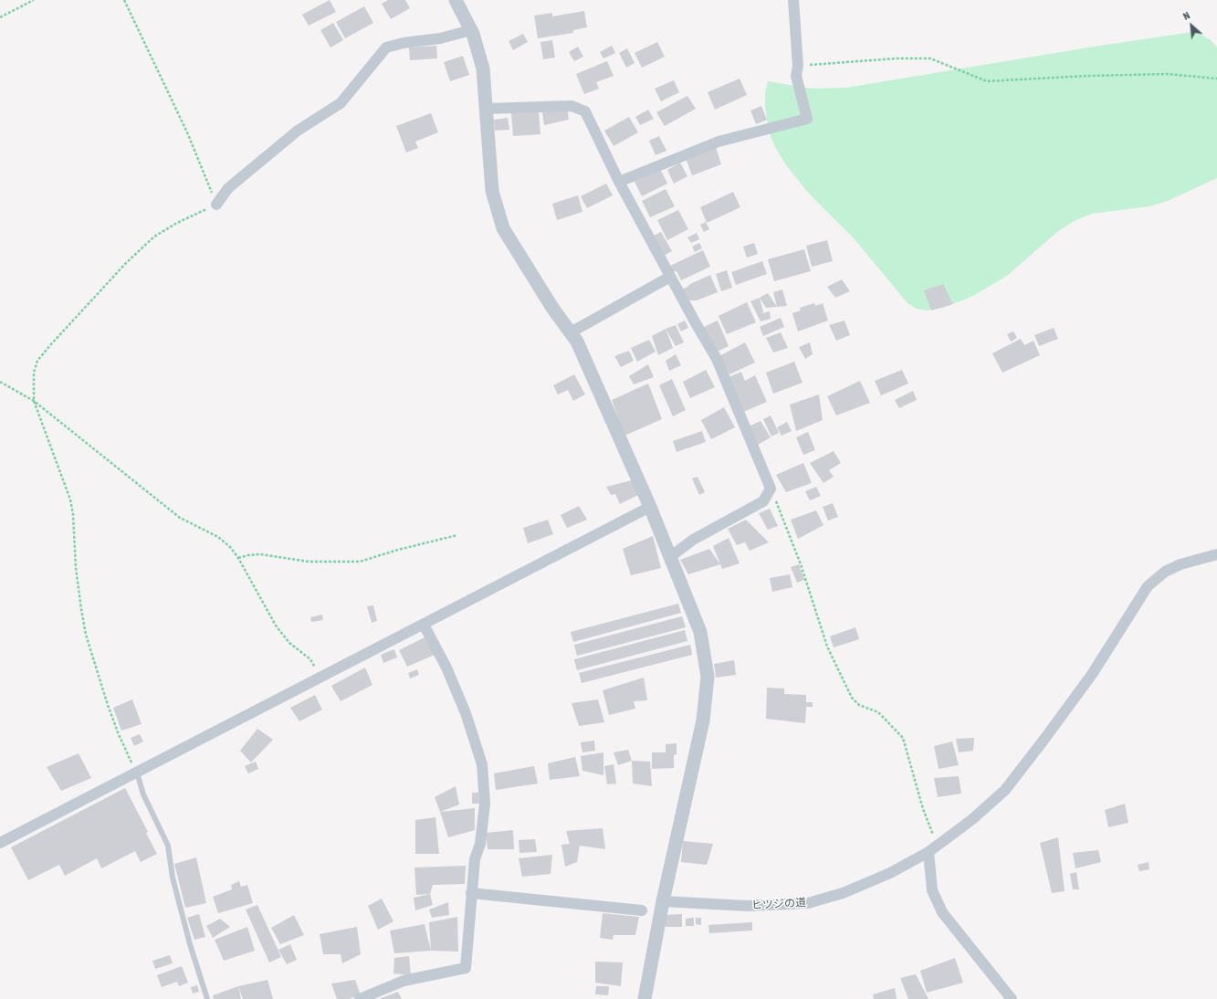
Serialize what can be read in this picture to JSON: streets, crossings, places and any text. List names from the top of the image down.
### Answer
{
  "streets": {
    "street": ["ヒツジの道"]
  },
  "north": "top left"
}
